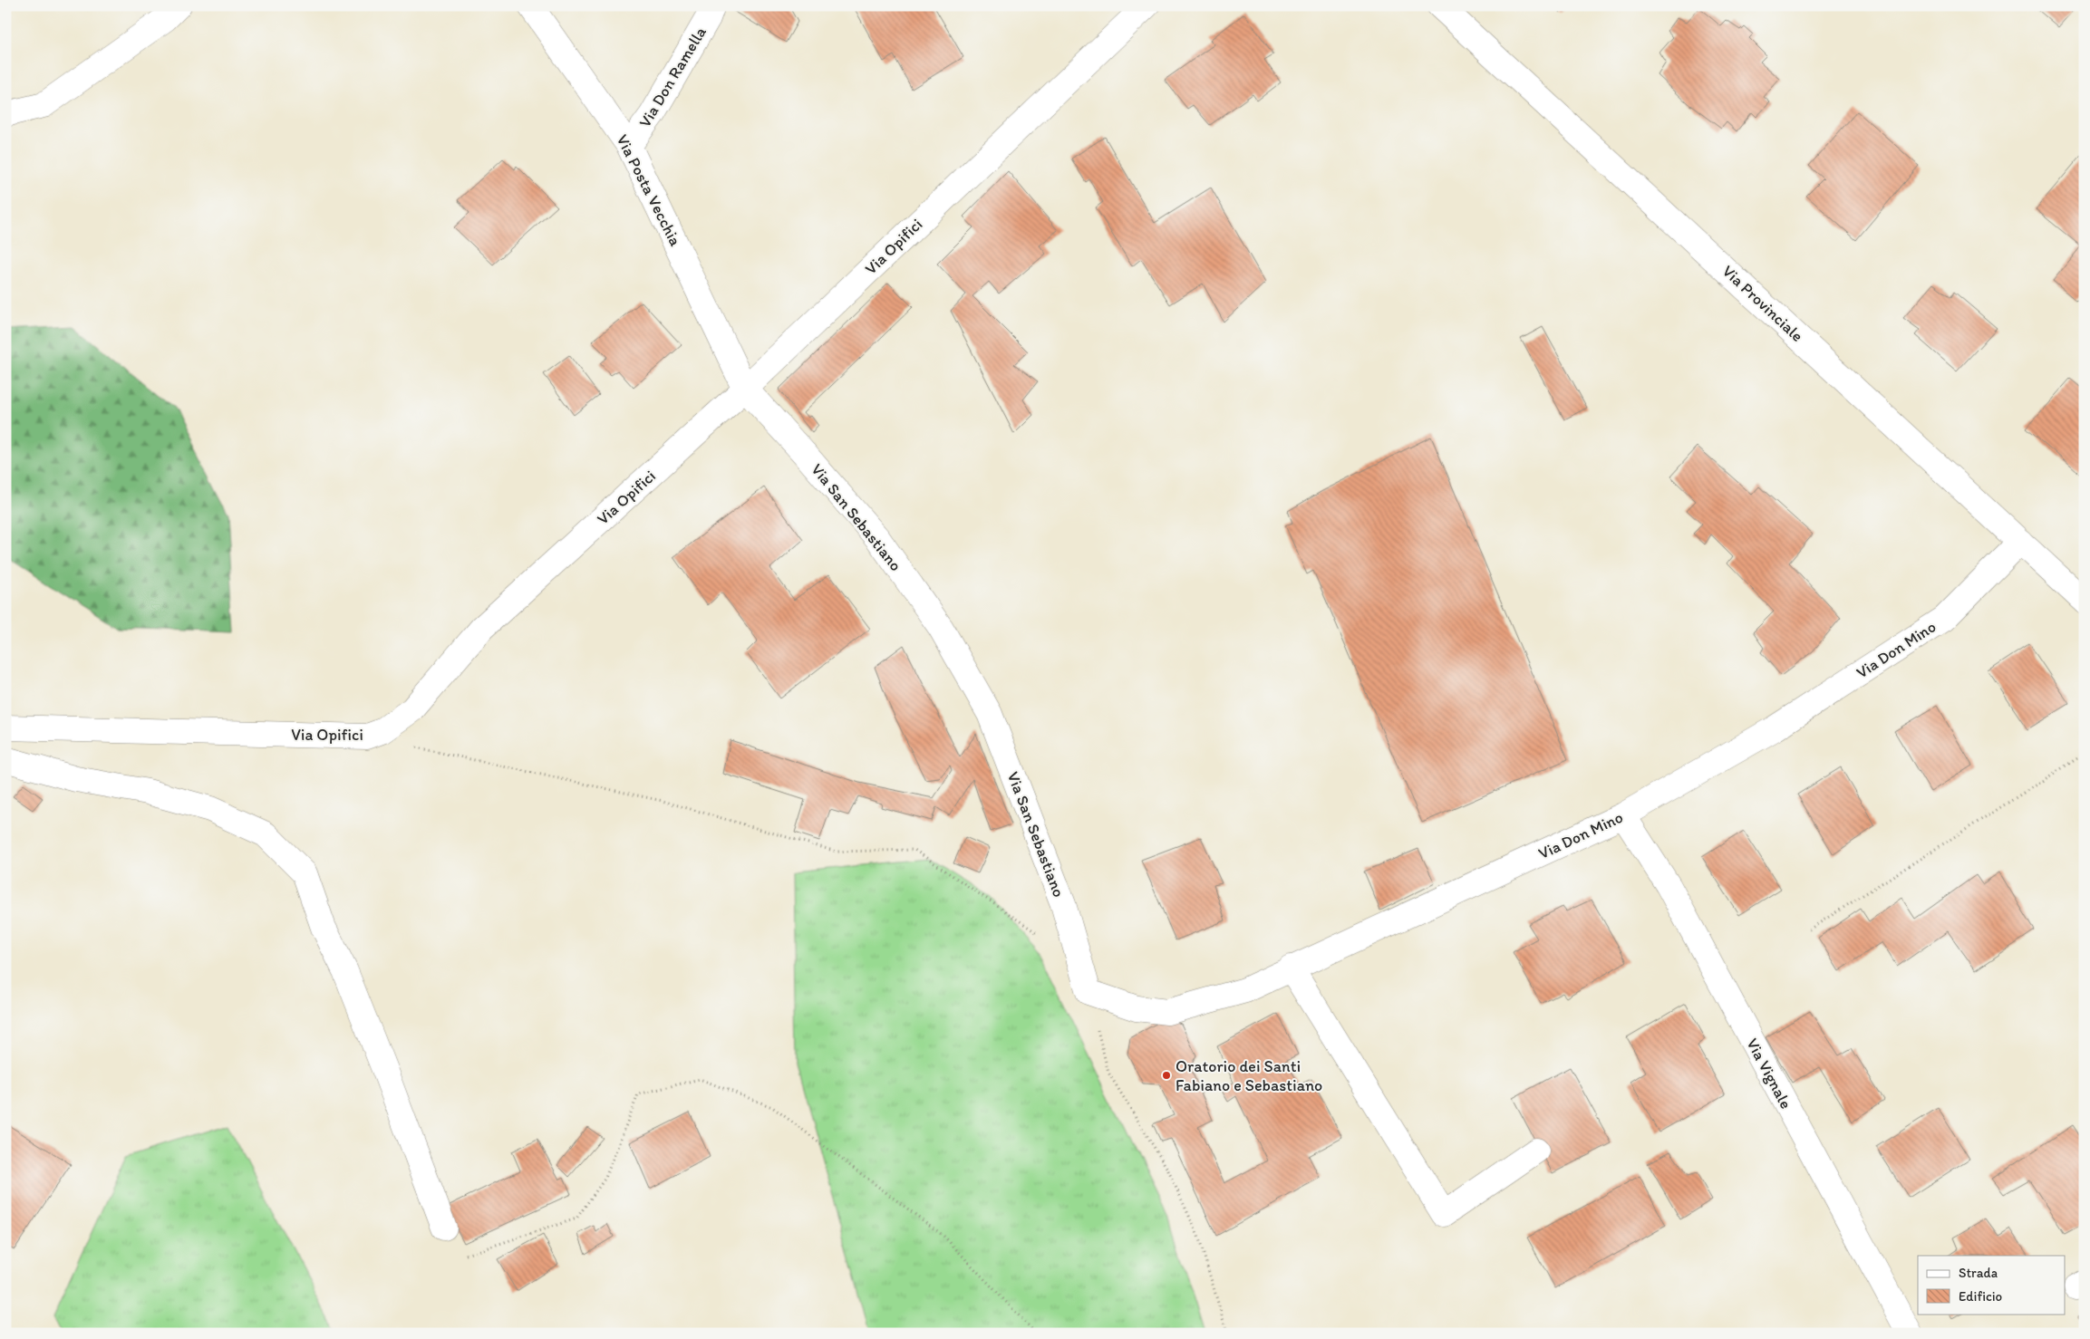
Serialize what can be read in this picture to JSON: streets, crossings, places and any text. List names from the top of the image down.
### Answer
{
  "streets": {
    "street": [
      "Via Don Ramella",
      "Via Posta Vecchia",
      "Via Opifici",
      "Via Provinciale",
      "Via San Sebastiano",
      "Via Don Mino",
      "Via Vignale"
    ]
  },
  "crossings": [
    ["Via Don Ramella", "Via Posta Vecchia"],
    ["Via Posta Vecchia", "Via Opifici"],
    ["Via Posta Vecchia", "Via San Sebastiano"],
    ["Via Opifici", "Via San Sebastiano"],
    ["Via Provinciale", "Via Don Mino"],
    ["Via San Sebastiano", "Via Don Mino"],
    ["Via Don Mino", "Via Vignale"]
  ],
  "places": ["Oratorio dei Santi Fabiano e Sebastiano"],
  "legend": ["Strada", "Edificio"]
}
